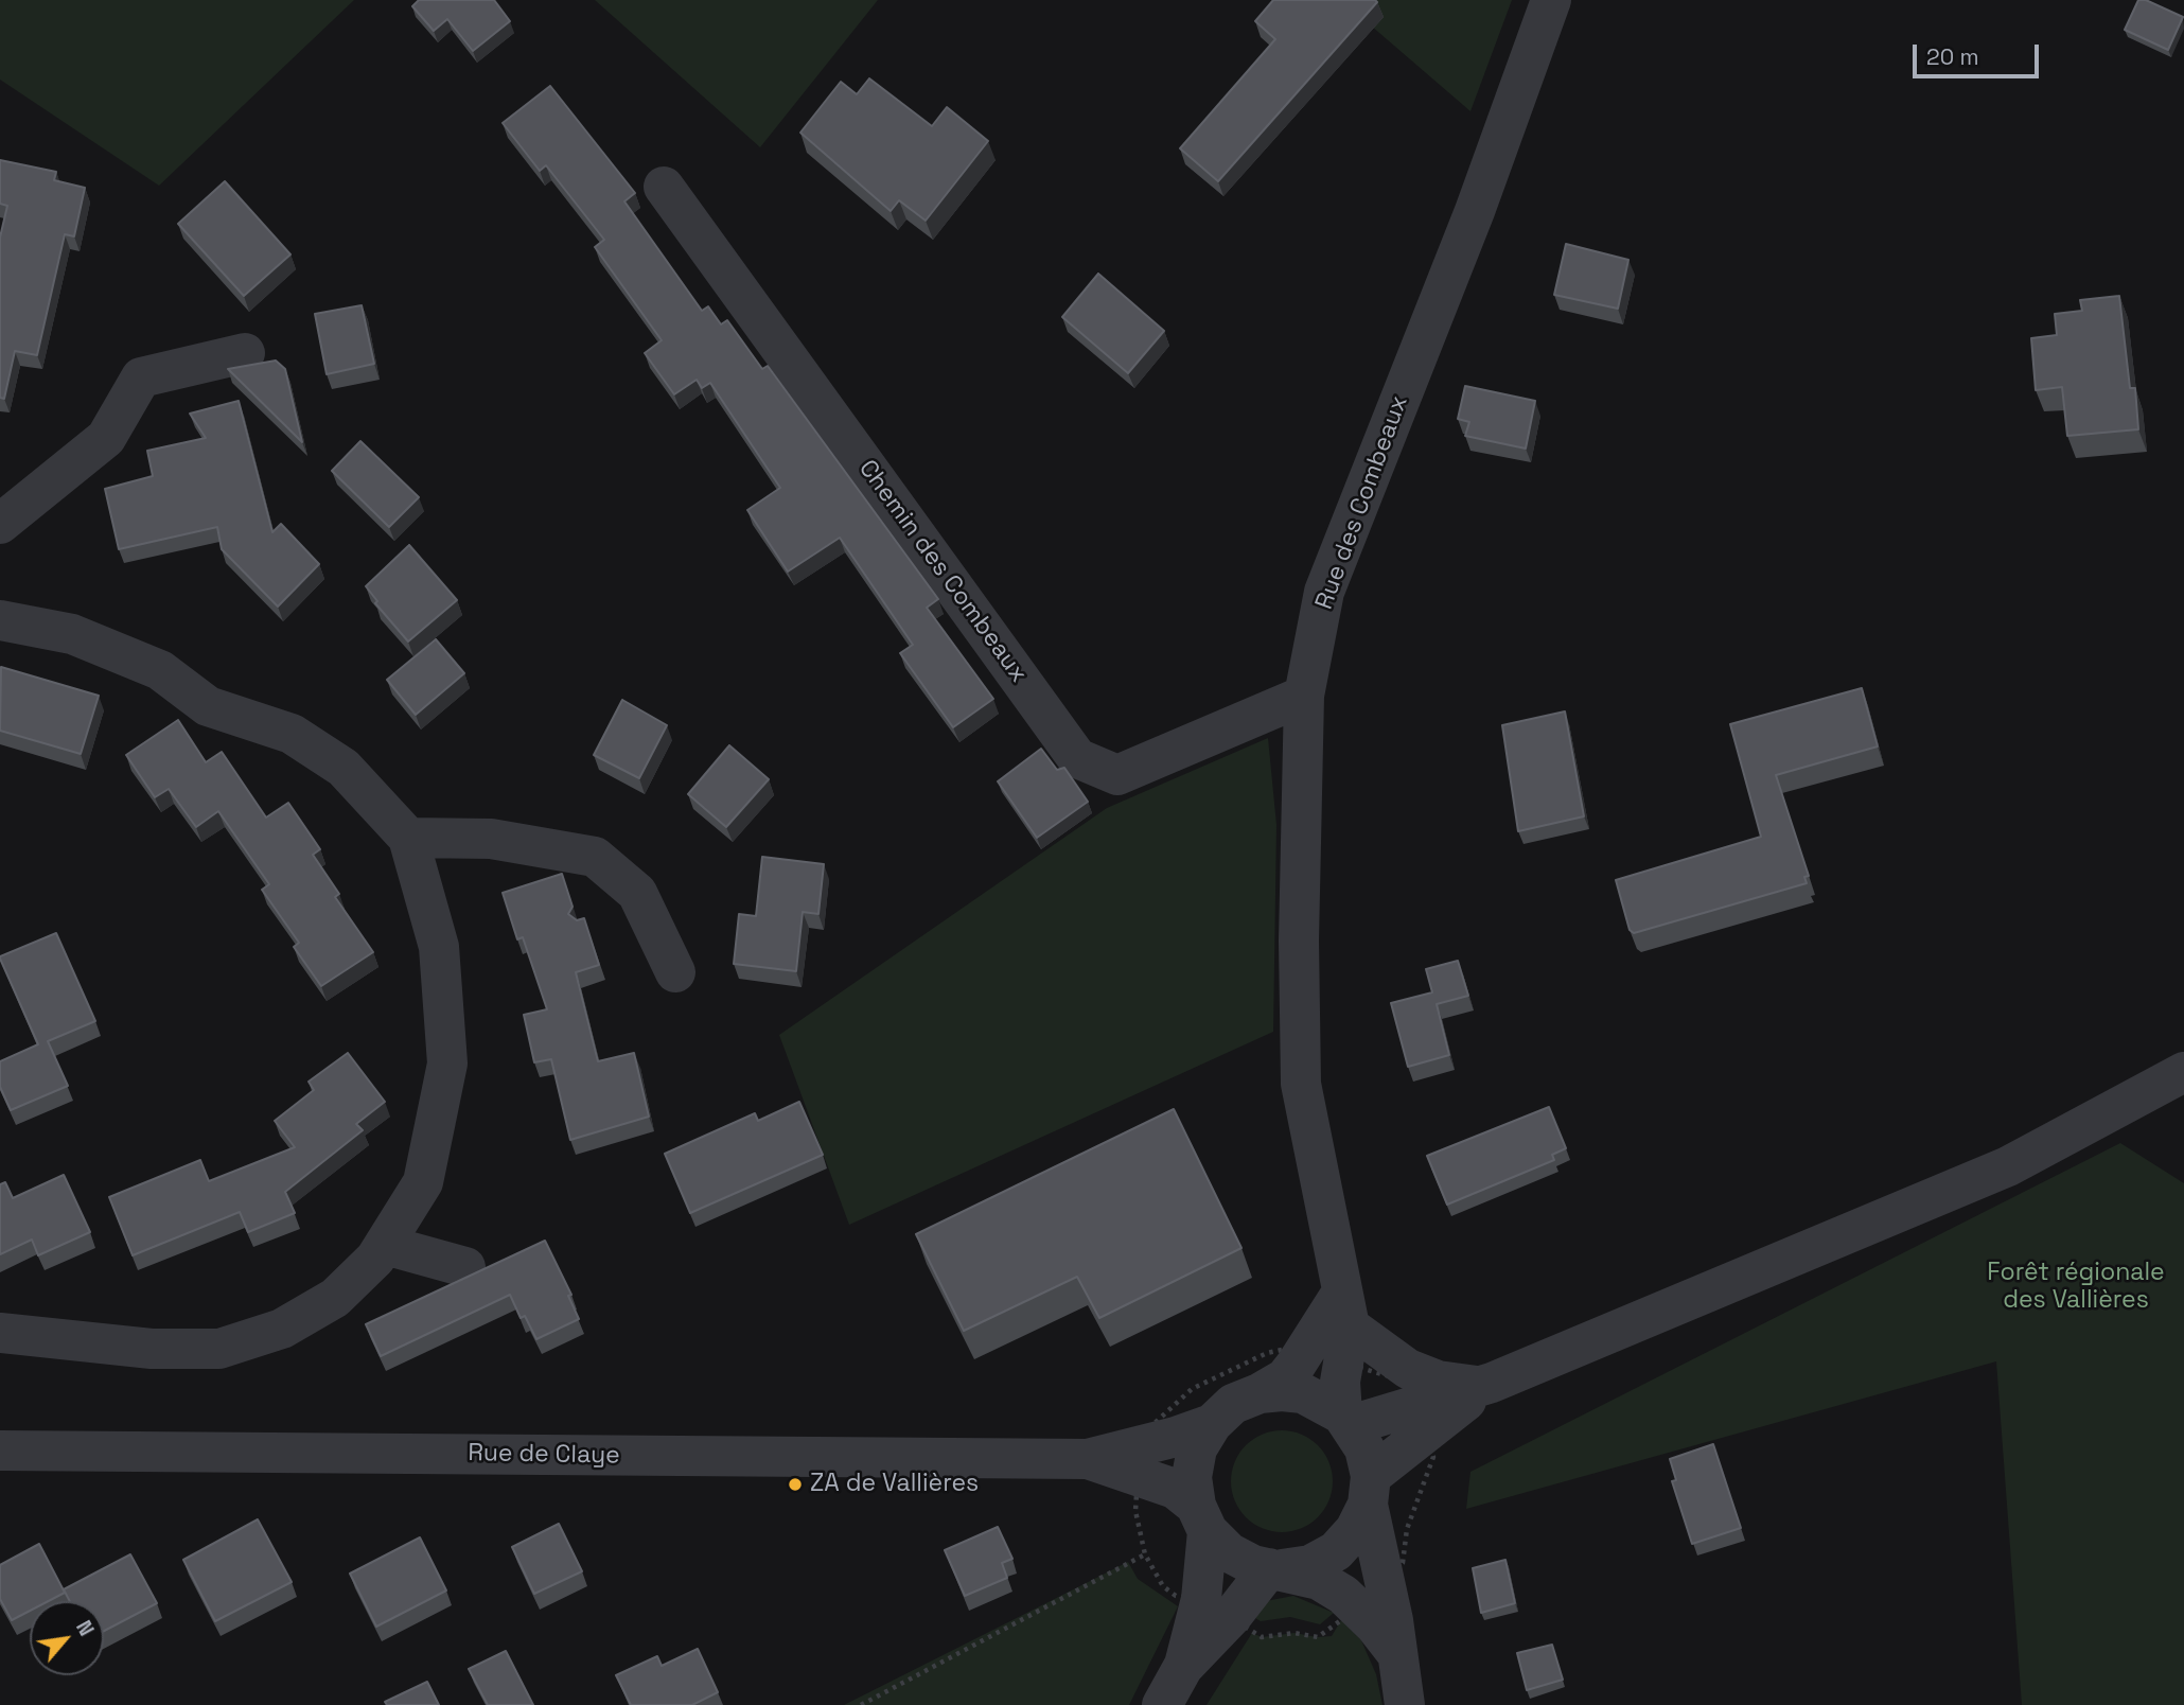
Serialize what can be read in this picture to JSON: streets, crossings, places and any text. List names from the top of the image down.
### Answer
{
  "streets": {
    "street": ["Rue des Combeaux", "Chemin des Combeaux", "Rue de Claye"]
  },
  "crossings": [
    ["Rue des Combeaux", "Chemin des Combeaux"],
    ["Rue des Combeaux", "Rue de Claye"]
  ],
  "parks": ["Forêt régionale des Vallières"],
  "places": ["ZA de Vallières"],
  "scale_bar": "20 m",
  "north": "top right"
}
